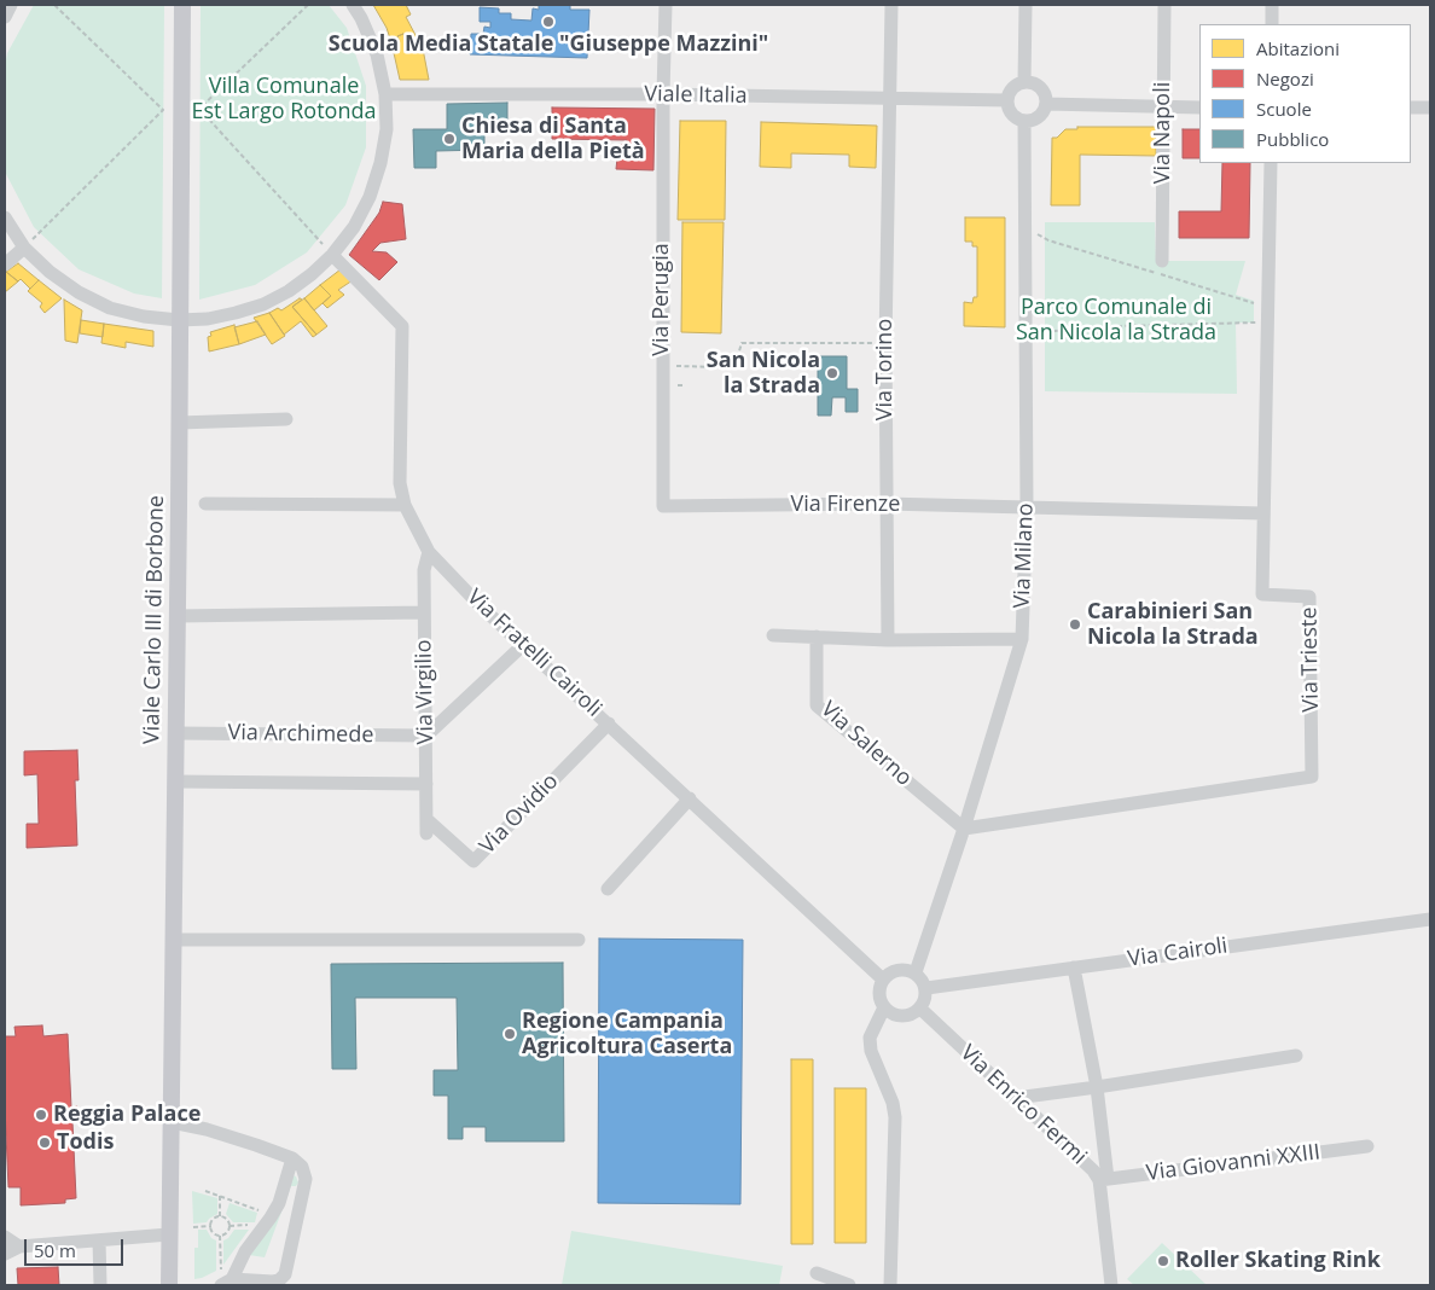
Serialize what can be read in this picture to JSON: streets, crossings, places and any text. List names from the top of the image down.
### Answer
{
  "streets": {
    "main road": ["Viale Carlo III di Borbone"],
    "street": [
      "Viale Italia",
      "Via Napoli",
      "Via Perugia",
      "Via Torino",
      "Via Firenze",
      "Via Milano",
      "Via Fratelli Cairoli",
      "Via Trieste",
      "Via Virgilio",
      "Via Archimede",
      "Via Salerno",
      "Via Ovidio",
      "Via Cairoli",
      "Via Enrico Fermi",
      "Via Giovanni XXIII"
    ]
  },
  "crossings": [
    ["Viale Italia", "Via Perugia"],
    ["Viale Italia", "Via Torino"],
    ["Viale Italia", "Via Milano"],
    ["Via Perugia", "Via Firenze"],
    ["Via Torino", "Via Firenze"],
    ["Via Firenze", "Via Milano"],
    ["Via Firenze", "Via Trieste"],
    ["Via Milano", "Via Fratelli Cairoli"],
    ["Via Milano", "Via Trieste"],
    ["Via Milano", "Via Salerno"],
    ["Via Milano", "Via Cairoli"],
    ["Via Milano", "Via Enrico Fermi"],
    ["Viale Carlo III di Borbone", "Via Archimede"],
    ["Via Fratelli Cairoli", "Via Virgilio"],
    ["Via Fratelli Cairoli", "Via Ovidio"],
    ["Via Fratelli Cairoli", "Via Cairoli"],
    ["Via Fratelli Cairoli", "Via Enrico Fermi"],
    ["Via Trieste", "Via Salerno"],
    ["Via Virgilio", "Via Archimede"],
    ["Via Virgilio", "Via Ovidio"],
    ["Via Cairoli", "Via Enrico Fermi"],
    ["Via Enrico Fermi", "Via Giovanni XXIII"]
  ],
  "parks": ["Villa Comunale Est Largo Rotonda", "Parco Comunale di San Nicola la Strada"],
  "places": [
    "Scuola Media Statale \"Giuseppe Mazzini\"",
    "Chiesa di Santa Maria della Pietà",
    "San Nicola la Strada",
    "Carabinieri San Nicola la Strada",
    "Regione Campania Agricoltura Caserta",
    "Reggia Palace",
    "Todis",
    "Roller Skating Rink"
  ],
  "legend": [
    "Abitazioni",
    "Negozi",
    "Scuole",
    "Pubblico"
  ],
  "scale_bar": "50 m"
}
